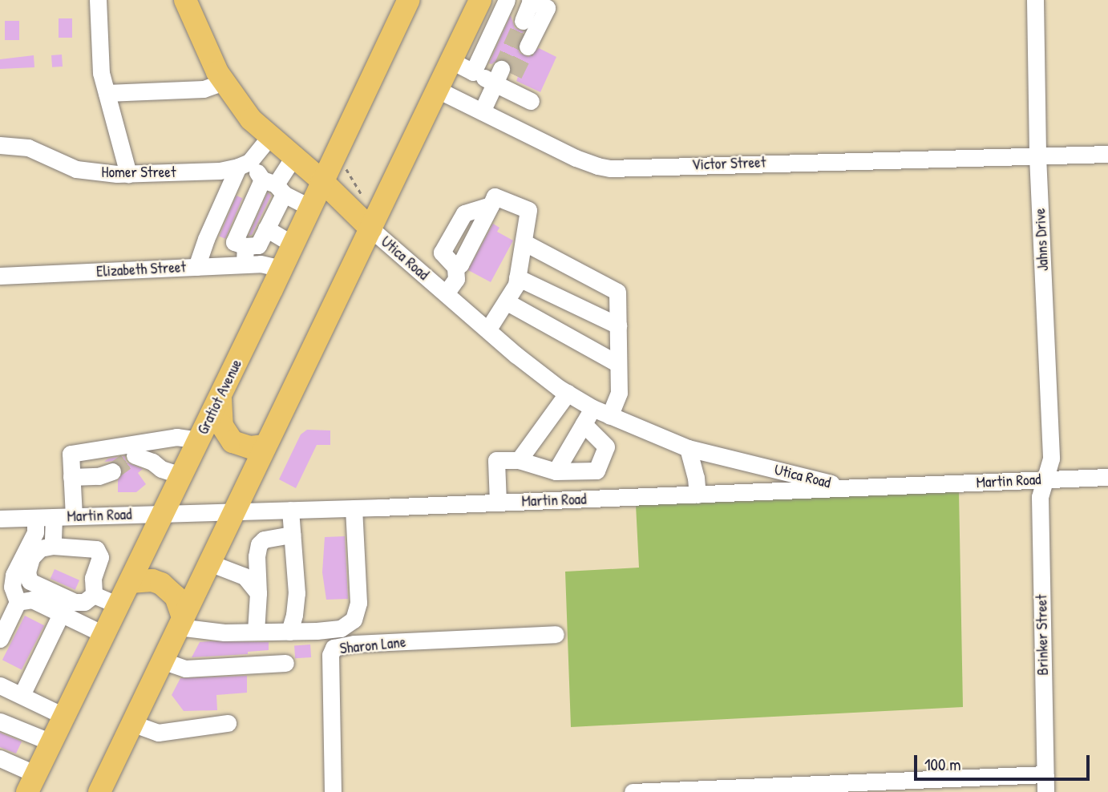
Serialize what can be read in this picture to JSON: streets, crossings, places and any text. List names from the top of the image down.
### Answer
{
  "streets": {
    "main road": ["Utica Road", "Gratiot Avenue"],
    "street": [
      "Victor Street",
      "Homer Street",
      "Jahns Drive",
      "Elizabeth Street",
      "Martin Road",
      "Brinker Street",
      "Sharon Lane"
    ]
  },
  "crossings": [
    ["Victor Street", "Jahns Drive"],
    ["Jahns Drive", "Martin Road"],
    ["Jahns Drive", "Brinker Street"],
    ["Utica Road", "Gratiot Avenue"],
    ["Utica Road", "Martin Road"],
    ["Elizabeth Street", "Gratiot Avenue"],
    ["Gratiot Avenue", "Martin Road"],
    ["Martin Road", "Brinker Street"]
  ],
  "scale_bar": "100 m"
}
